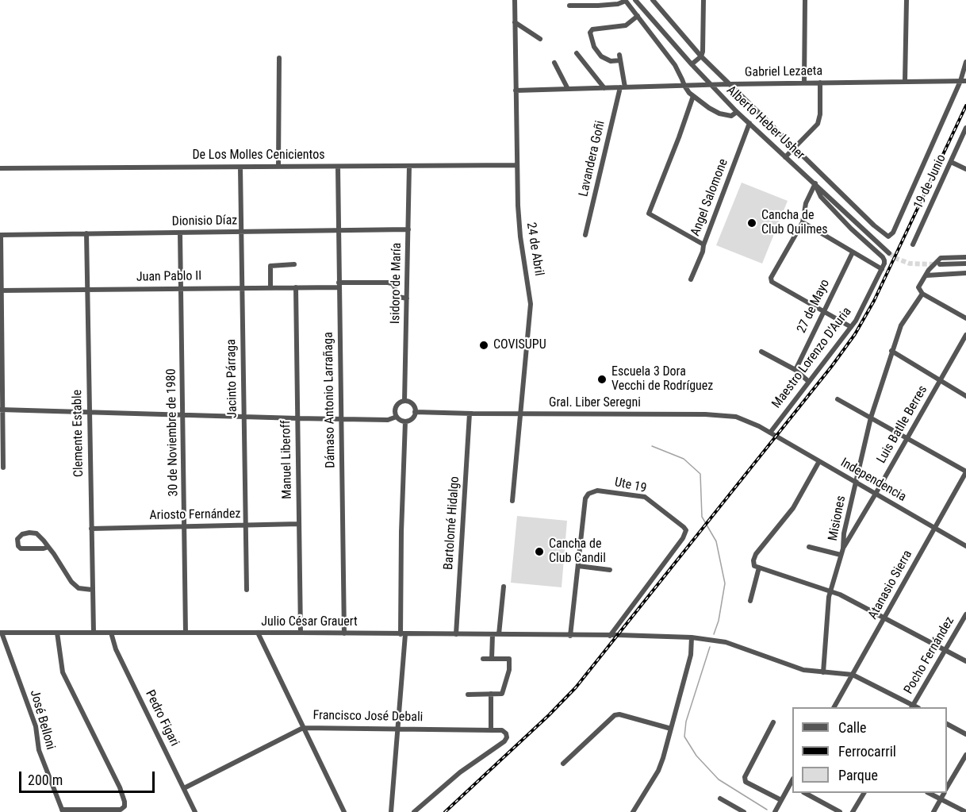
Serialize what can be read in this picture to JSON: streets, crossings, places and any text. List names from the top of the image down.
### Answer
{
  "streets": {
    "street": [
      "Gabriel Lezaeta",
      "Alberto Heber Usher",
      "De Los Molles Cenicientos",
      "Lavandera Goñi",
      "19 de Junio",
      "Angel Salomone",
      "Dionisio Díaz",
      "24 de Abril",
      "Juan Pablo II",
      "Isidoro de María",
      "27 de Mayo",
      "Maestro Lorenzo D'Auria",
      "Jacinto Párraga",
      "Dámaso Antonio Larrañaga",
      "Gral. Liber Seregni",
      "Luis Batlle Berres",
      "30 de Noviembre de 1980",
      "Clemente Estable",
      "Manuel Liberoff",
      "Independencia",
      "Ute 19",
      "Ariosto Fernández",
      "Misiones",
      "Bartolomé Hidalgo",
      "Atanasio Sierra",
      "Julio César Grauert",
      "Pocho Fernández",
      "Francisco José Debali",
      "Pedro Figari",
      "José Belloni"
    ]
  },
  "crossings": [
    ["Gabriel Lezaeta", "Alberto Heber Usher"],
    ["Gabriel Lezaeta", "Lavandera Goñi"],
    ["Gabriel Lezaeta", "24 de Abril"],
    ["Alberto Heber Usher", "Angel Salomone"],
    ["De Los Molles Cenicientos", "24 de Abril"],
    ["De Los Molles Cenicientos", "Isidoro de María"],
    ["De Los Molles Cenicientos", "Jacinto Párraga"],
    ["De Los Molles Cenicientos", "Dámaso Antonio Larrañaga"],
    ["Dionisio Díaz", "Isidoro de María"],
    ["Dionisio Díaz", "Jacinto Párraga"],
    ["Dionisio Díaz", "Dámaso Antonio Larrañaga"],
    ["Dionisio Díaz", "30 de Noviembre de 1980"],
    ["Dionisio Díaz", "Clemente Estable"],
    ["24 de Abril", "Gral. Liber Seregni"],
    ["Juan Pablo II", "Isidoro de María"],
    ["Juan Pablo II", "Jacinto Párraga"],
    ["Juan Pablo II", "Dámaso Antonio Larrañaga"],
    ["Juan Pablo II", "30 de Noviembre de 1980"],
    ["Juan Pablo II", "Clemente Estable"],
    ["Juan Pablo II", "Manuel Liberoff"],
    ["Isidoro de María", "Gral. Liber Seregni"],
    ["Maestro Lorenzo D'Auria", "Gral. Liber Seregni"],
    ["Maestro Lorenzo D'Auria", "Independencia"],
    ["Jacinto Párraga", "Ariosto Fernández"],
    ["Dámaso Antonio Larrañaga", "Julio César Grauert"],
    ["Gral. Liber Seregni", "Independencia"],
    ["Gral. Liber Seregni", "Bartolomé Hidalgo"],
    ["Luis Batlle Berres", "Independencia"],
    ["Luis Batlle Berres", "Misiones"],
    ["30 de Noviembre de 1980", "Ariosto Fernández"],
    ["30 de Noviembre de 1980", "Julio César Grauert"],
    ["Clemente Estable", "Ariosto Fernández"],
    ["Clemente Estable", "Julio César Grauert"],
    ["Manuel Liberoff", "Ariosto Fernández"],
    ["Manuel Liberoff", "Julio César Grauert"],
    ["Independencia", "Misiones"],
    ["Independencia", "Atanasio Sierra"],
    ["Ute 19", "Julio César Grauert"],
    ["Misiones", "Julio César Grauert"],
    ["Bartolomé Hidalgo", "Julio César Grauert"],
    ["Atanasio Sierra", "Julio César Grauert"],
    ["Julio César Grauert", "Pedro Figari"],
    ["Julio César Grauert", "José Belloni"],
    ["Francisco José Debali", "Pedro Figari"]
  ],
  "places": [
    "Cancha de Club Quilmes",
    "COVISUPU",
    "Escuela 3 Dora Vecchi de Rodríguez",
    "Cancha de Club Candil"
  ],
  "legend": ["Calle", "Ferrocarril", "Parque"],
  "scale_bar": "200 m"
}
